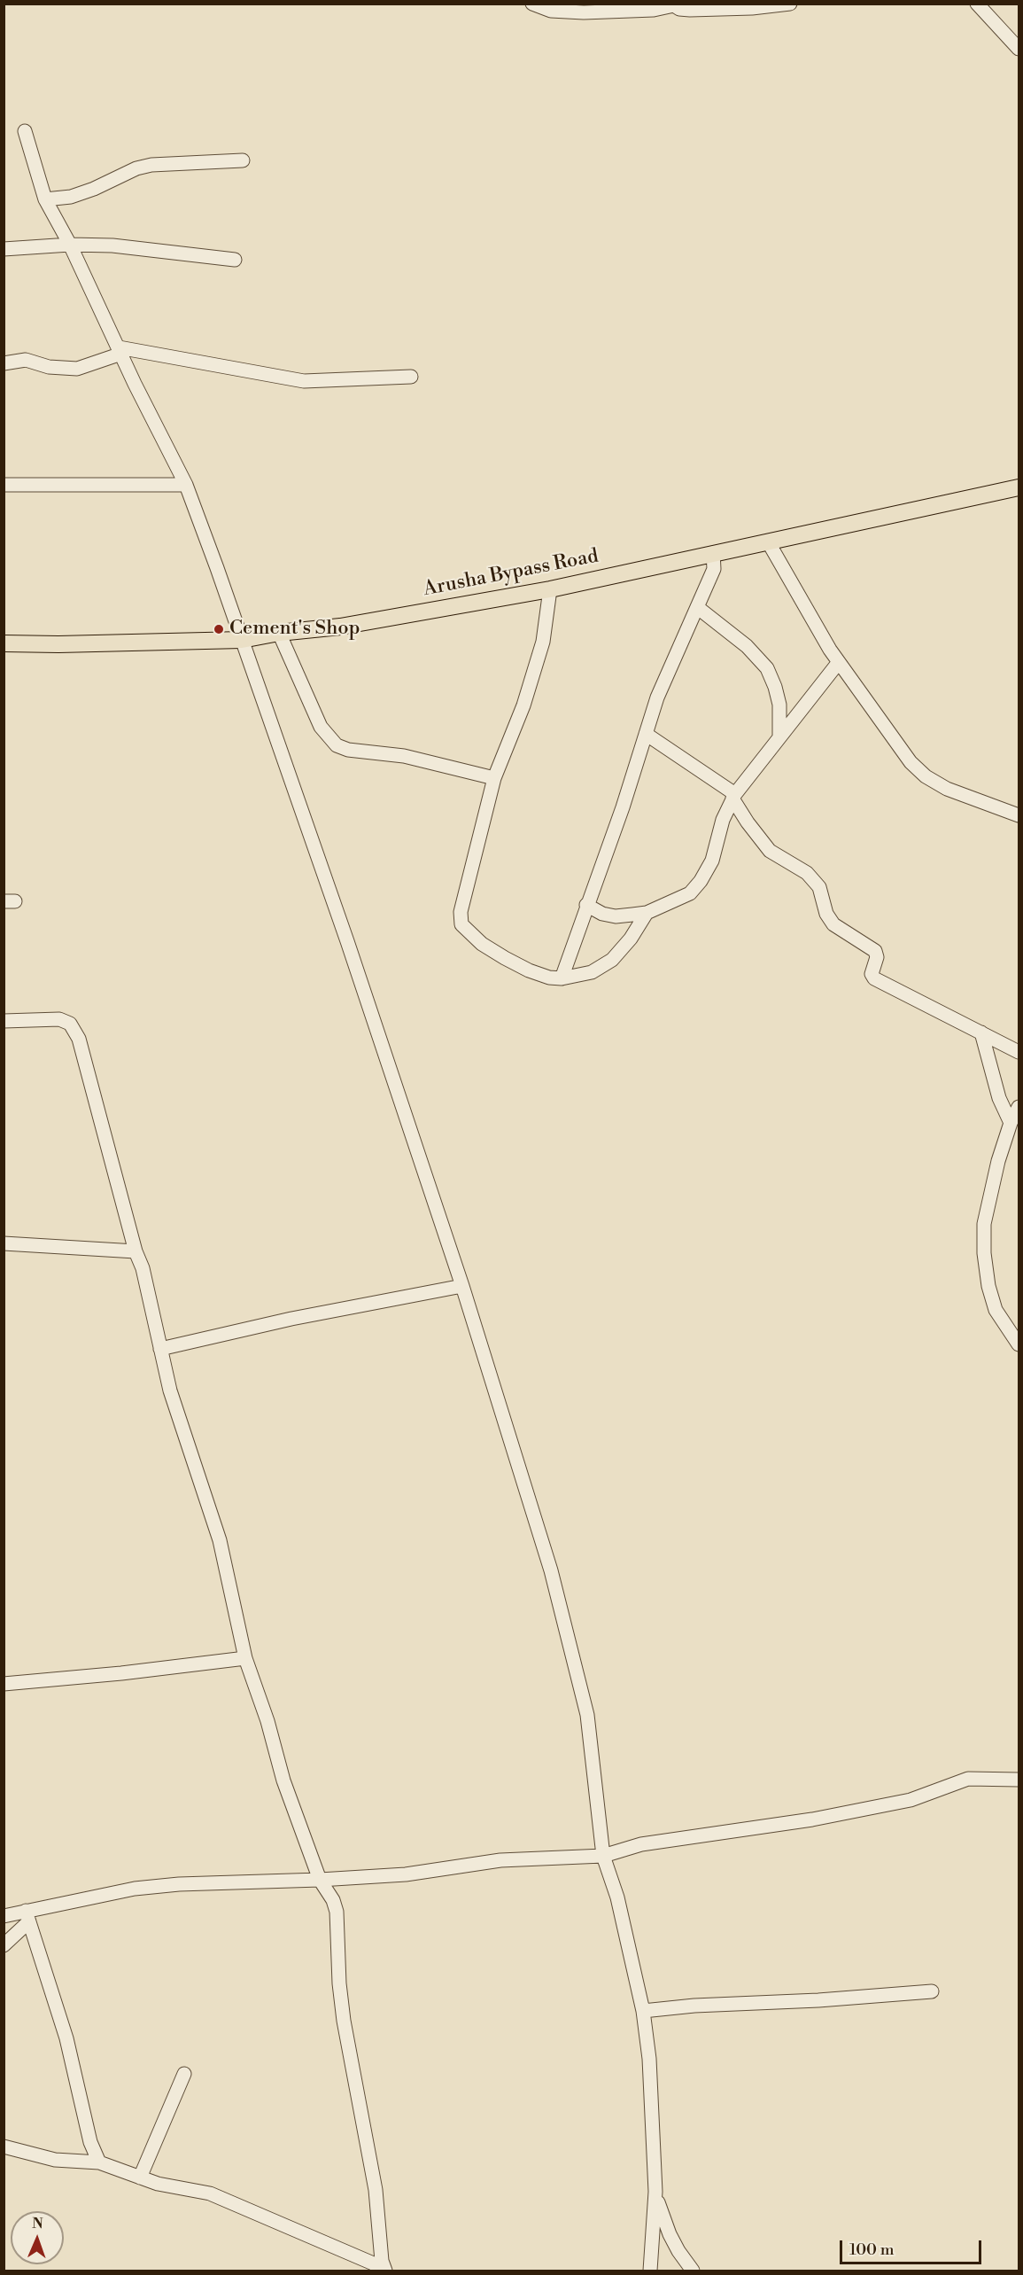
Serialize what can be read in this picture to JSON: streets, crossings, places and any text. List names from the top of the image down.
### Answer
{
  "streets": {
    "main road": ["Arusha Bypass Road"]
  },
  "places": ["Cement's Shop"],
  "scale_bar": "100 m",
  "north": "top"
}
